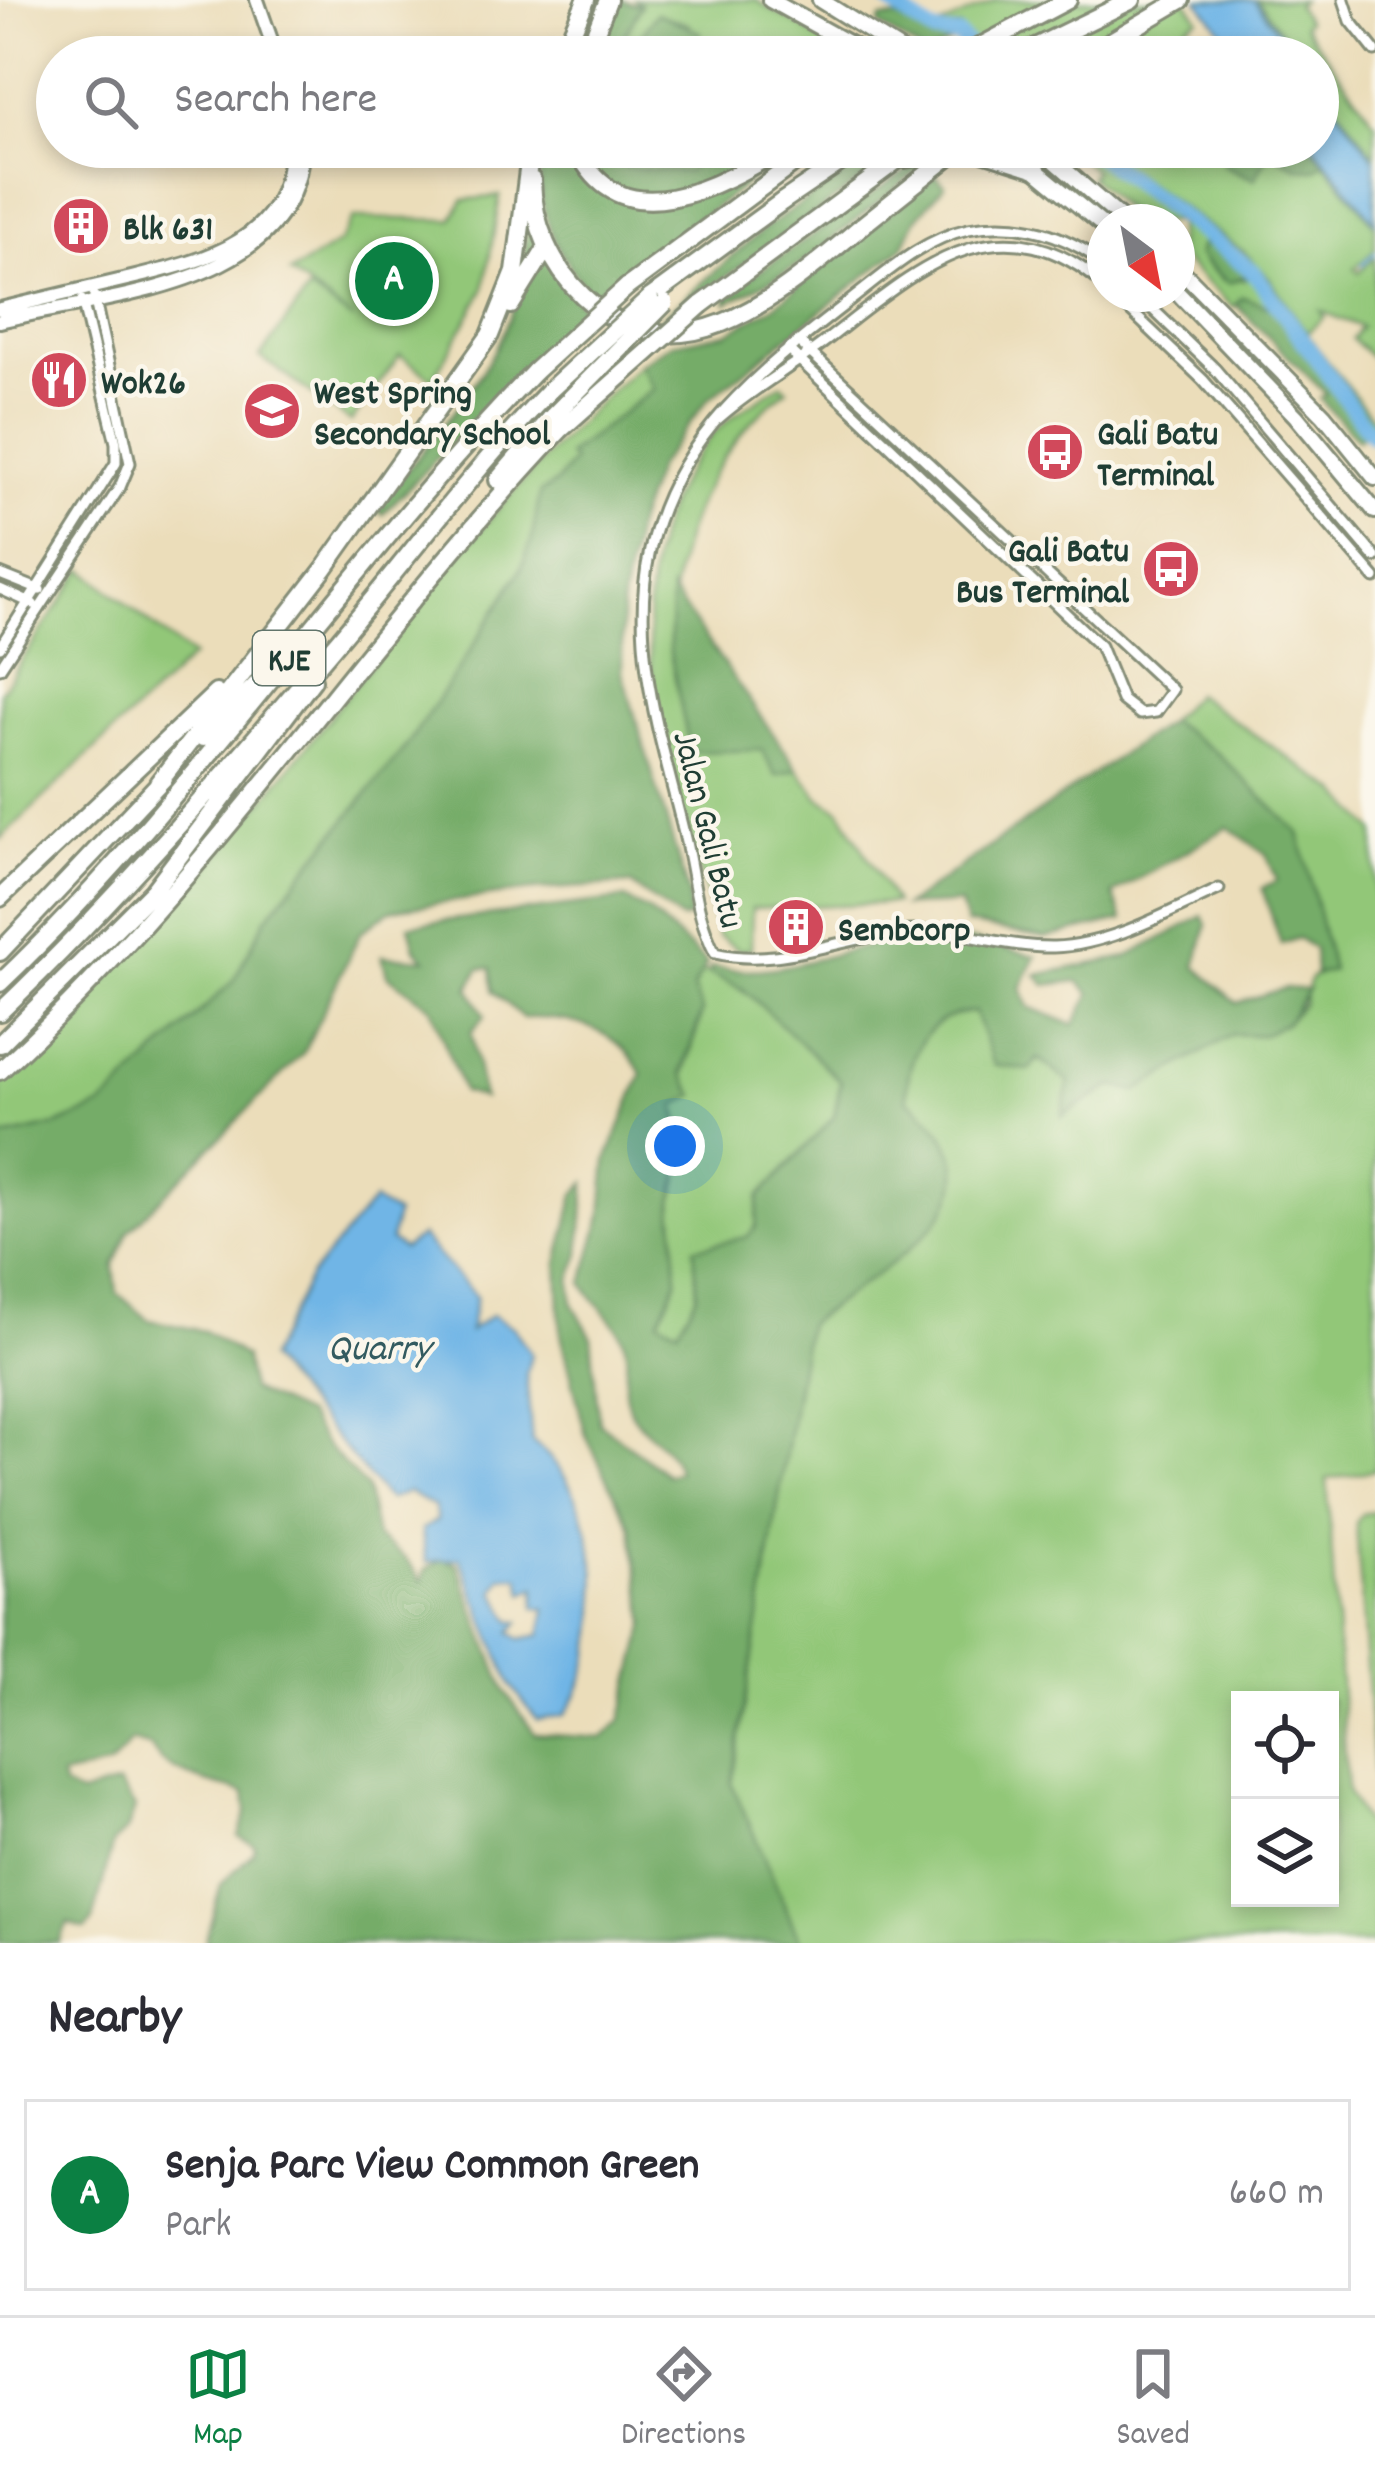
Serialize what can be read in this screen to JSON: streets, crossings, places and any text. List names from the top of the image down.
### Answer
{
  "streets": {
    "highway": ["KJE"],
    "street": ["Jalan Gali Batu"]
  },
  "water": ["Quarry"],
  "places": {
    "building": ["Blk 631", "Sembcorp"],
    "restaurant": ["Wok26"],
    "school or university": ["West Spring Secondary School"],
    "bus stop": ["Gali Batu Terminal", "Gali Batu Bus Terminal"]
  },
  "north": "bottom right",
  "page": {
    "search": "Search here",
    "pins": "A",
    "heading": "Nearby",
    "list": [
      {
        "mark": "A",
        "name": "Senja Parc View Common Green",
        "note": "Park",
        "value": "660 m"
      }
    ],
    "nav": ["Map", "Directions", "Saved"]
  }
}
